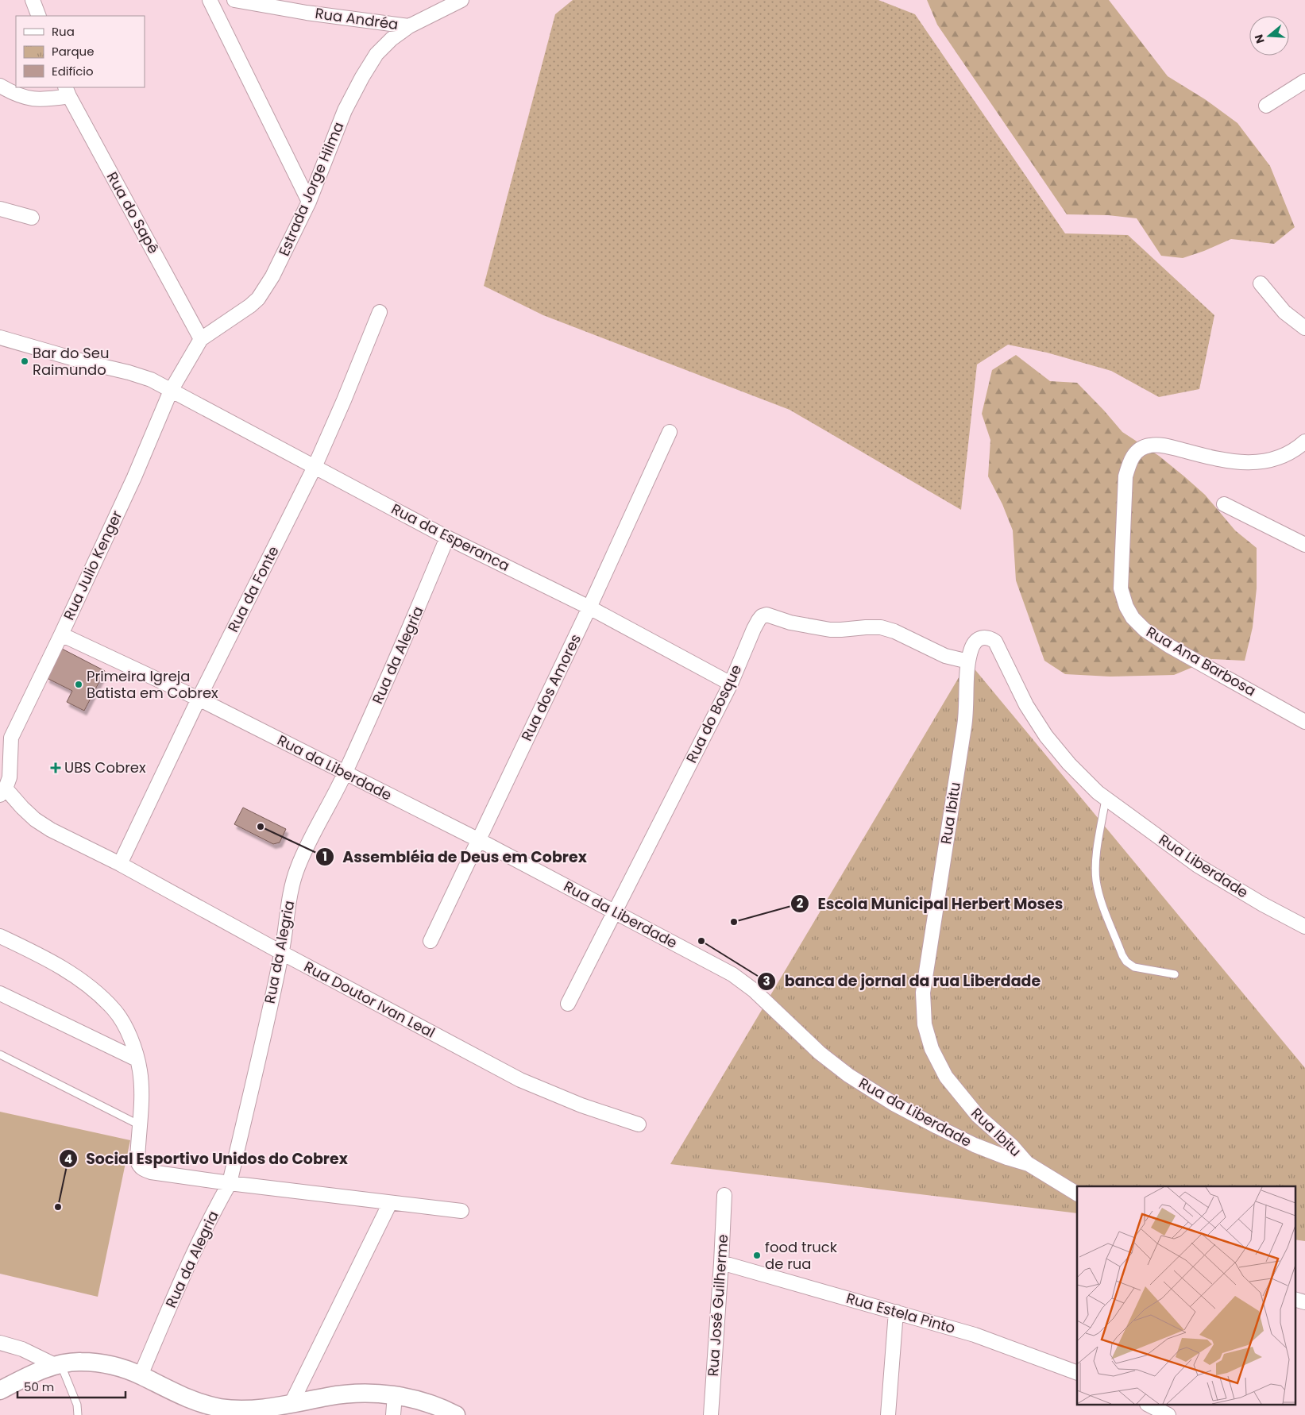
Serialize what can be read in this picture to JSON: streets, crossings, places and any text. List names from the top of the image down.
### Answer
{
  "streets": {
    "street": [
      "Rua Andréa",
      "Estrada Jorge Hilma",
      "Rua do Sapê",
      "Rua da Esperanca",
      "Rua Julio Kenger",
      "Rua da Fonte",
      "Rua da Alegria",
      "Rua Ana Barbosa",
      "Rua dos Amores",
      "Rua do Bosque",
      "Rua da Liberdade",
      "Rua Ibitu",
      "Rua Liberdade",
      "Rua Doutor Ivan Leal",
      "Rua José Guilherme",
      "Rua Estela Pinto"
    ]
  },
  "crossings": [
    ["Rua Andréa", "Estrada Jorge Hilma"],
    ["Estrada Jorge Hilma", "Rua do Sapê"],
    ["Estrada Jorge Hilma", "Rua da Esperanca"],
    ["Estrada Jorge Hilma", "Rua Julio Kenger"],
    ["Rua da Esperanca", "Rua Julio Kenger"],
    ["Rua da Esperanca", "Rua da Fonte"],
    ["Rua da Esperanca", "Rua da Alegria"],
    ["Rua da Esperanca", "Rua dos Amores"],
    ["Rua da Esperanca", "Rua do Bosque"],
    ["Rua Julio Kenger", "Rua da Liberdade"],
    ["Rua Julio Kenger", "Rua Doutor Ivan Leal"],
    ["Rua da Fonte", "Rua da Liberdade"],
    ["Rua da Fonte", "Rua Doutor Ivan Leal"],
    ["Rua da Alegria", "Rua da Liberdade"],
    ["Rua da Alegria", "Rua Doutor Ivan Leal"],
    ["Rua dos Amores", "Rua da Liberdade"],
    ["Rua do Bosque", "Rua da Liberdade"],
    ["Rua do Bosque", "Rua Ibitu"],
    ["Rua da Liberdade", "Rua Ibitu"],
    ["Rua Ibitu", "Rua Liberdade"],
    ["Rua José Guilherme", "Rua Estela Pinto"]
  ],
  "places": {
    "other": [
      "Bar do Seu Raimundo",
      "Primeira Igreja Batista em Cobrex",
      "Assembléia de Deus em Cobrex",
      "Escola Municipal Herbert Moses",
      "banca de jornal da rua Liberdade",
      "Social Esportivo Unidos do Cobrex",
      "food truck de rua"
    ],
    "health": ["UBS Cobrex"]
  },
  "legend": ["Rua", "Parque", "Edifício"],
  "scale_bar": "50 m",
  "north": "left"
}
